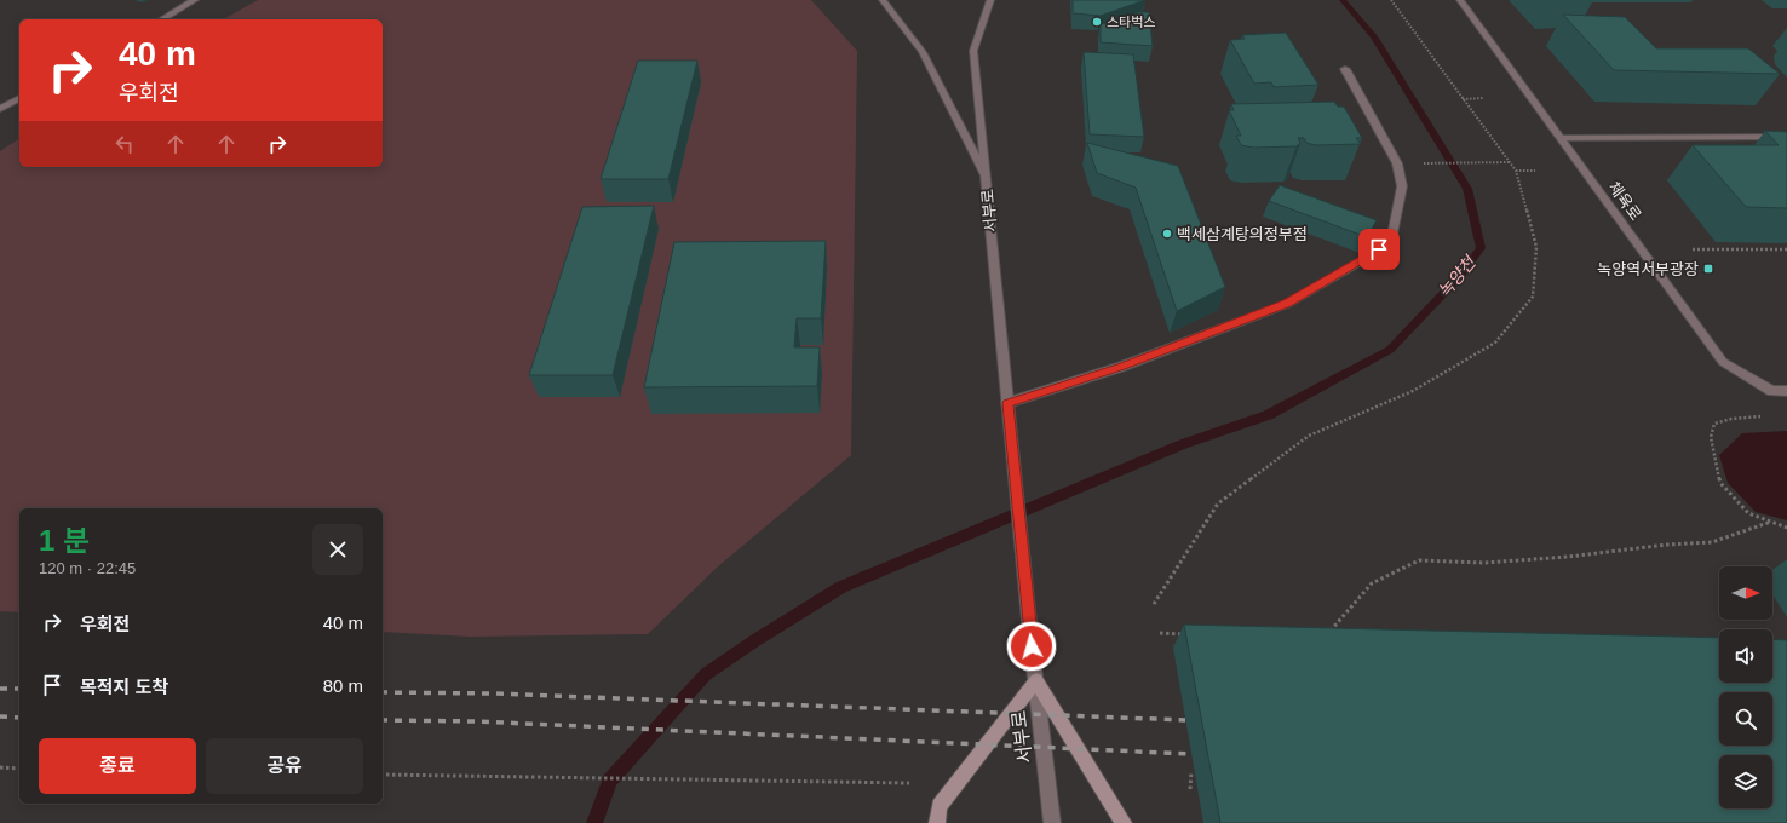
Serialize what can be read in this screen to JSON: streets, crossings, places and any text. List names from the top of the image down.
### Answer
{
  "streets": {
    "street": ["체육로", "서부로"]
  },
  "water": ["녹양천"],
  "places": {
    "other": ["스타벅스", "백세삼계탕의정부점"],
    "transit": ["녹양역서부광장"]
  },
  "north": "right",
  "page": {
    "turn": ["40 m", "우회전"],
    "heading": ["1 분", "120 m · 22:45"],
    "list": [
      {
        "name": "우회전",
        "value": "40 m"
      },
      {
        "name": "목적지 도착",
        "value": "80 m"
      }
    ],
    "buttons": ["종료", "공유"]
  }
}
